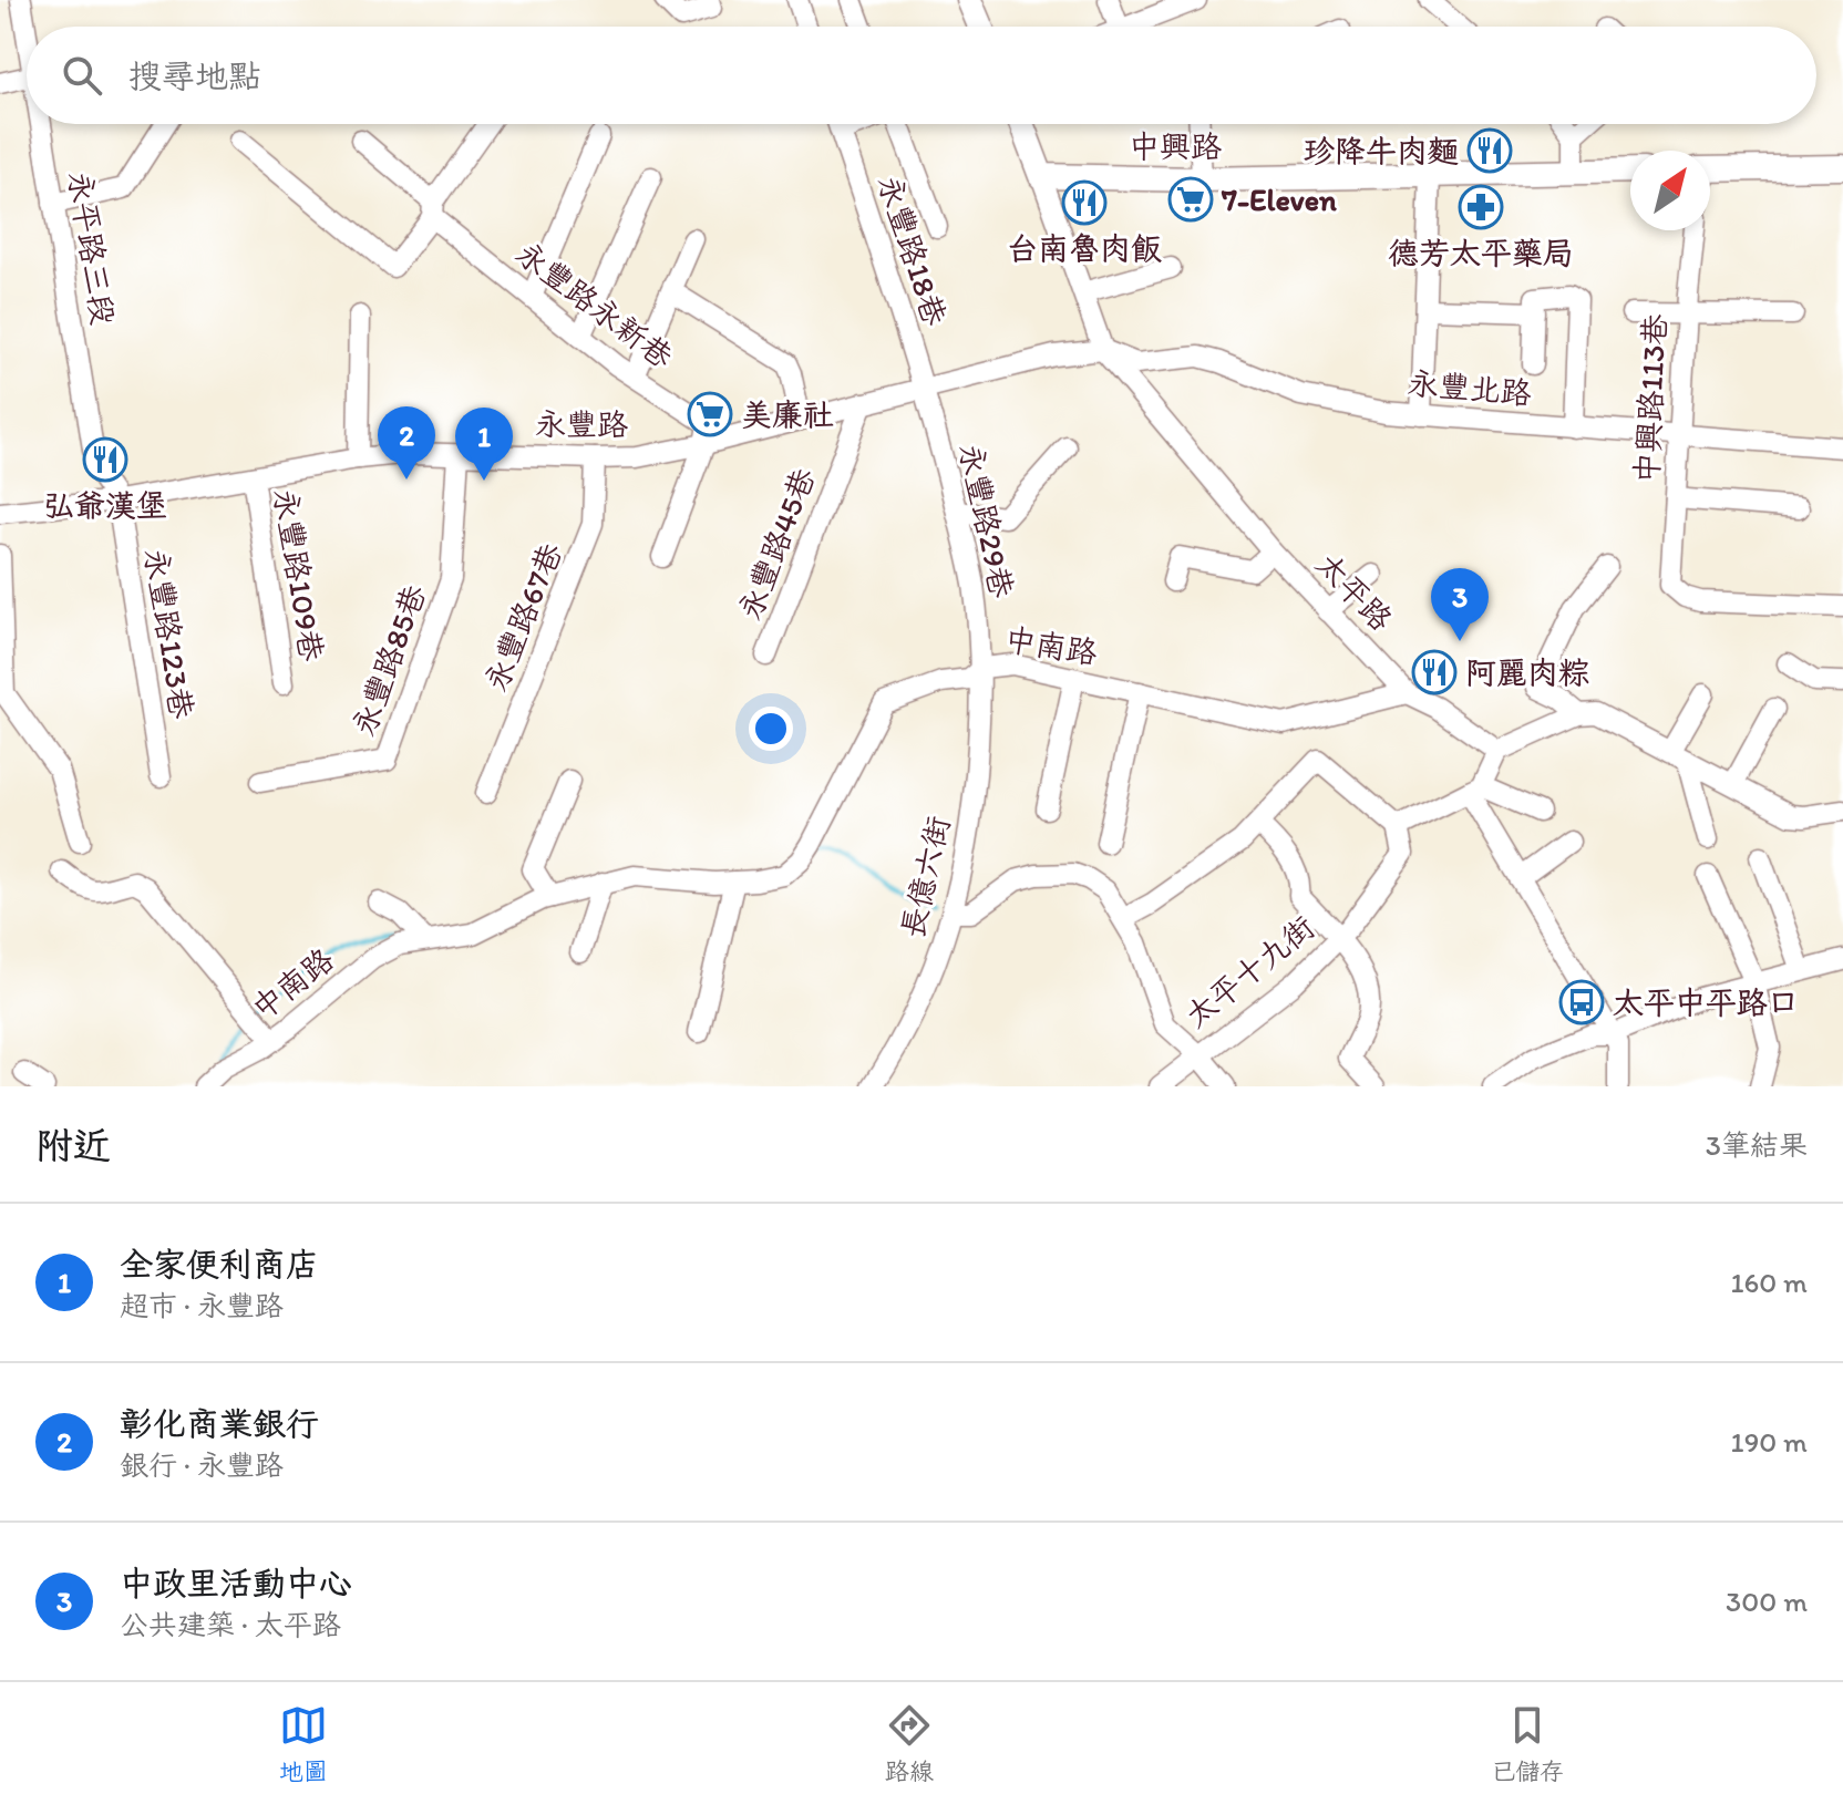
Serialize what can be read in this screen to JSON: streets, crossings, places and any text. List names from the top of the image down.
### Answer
{
  "streets": {
    "main road": ["中興路", "太平路"],
    "street": [
      "永平路三段",
      "永豐路18巷",
      "永豐路永新巷",
      "永豐北路",
      "中興路113巷",
      "永豐路",
      "永豐路29巷",
      "永豐路45巷",
      "永豐路109巷",
      "永豐路67巷",
      "永豐路123巷",
      "中南路",
      "永豐路85巷",
      "長億六街",
      "太平十九街"
    ]
  },
  "crossings": [
    ["中興路", "太平路"],
    ["永平路三段", "永豐路"],
    ["永平路三段", "永豐路123巷"],
    ["永豐路18巷", "永豐路"],
    ["永豐路18巷", "永豐路29巷"],
    ["永豐路永新巷", "永豐路"],
    ["永豐北路", "中興路113巷"],
    ["永豐北路", "永豐路"],
    ["永豐北路", "太平路"],
    ["永豐路", "永豐路29巷"],
    ["永豐路", "永豐路45巷"],
    ["永豐路", "永豐路109巷"],
    ["永豐路", "太平路"],
    ["永豐路", "永豐路67巷"],
    ["永豐路", "永豐路123巷"],
    ["永豐路", "永豐路85巷"],
    ["永豐路29巷", "中南路"],
    ["永豐路29巷", "長億六街"],
    ["太平路", "中南路"],
    ["中南路", "長億六街"]
  ],
  "places": {
    "restaurant": [
      "珍降牛肉麵",
      "台南魯肉飯",
      "弘爺漢堡",
      "阿麗肉粽"
    ],
    "supermarket": ["7-Eleven", "美廉社"],
    "pharmacy": ["德芳太平藥局"],
    "bus stop": ["太平中平路口"]
  },
  "north": "top right",
  "page": {
    "search": "搜尋地點",
    "pins": ["2", "1", "3"],
    "heading": ["附近", "3筆結果"],
    "list": [
      {
        "mark": "1",
        "name": "全家便利商店",
        "note": "超市 · 永豐路",
        "value": "160 m"
      },
      {
        "mark": "2",
        "name": "彰化商業銀行",
        "note": "銀行 · 永豐路",
        "value": "190 m"
      },
      {
        "mark": "3",
        "name": "中政里活動中心",
        "note": "公共建築 · 太平路",
        "value": "300 m"
      }
    ],
    "nav": ["地圖", "路線", "已儲存"]
  }
}
